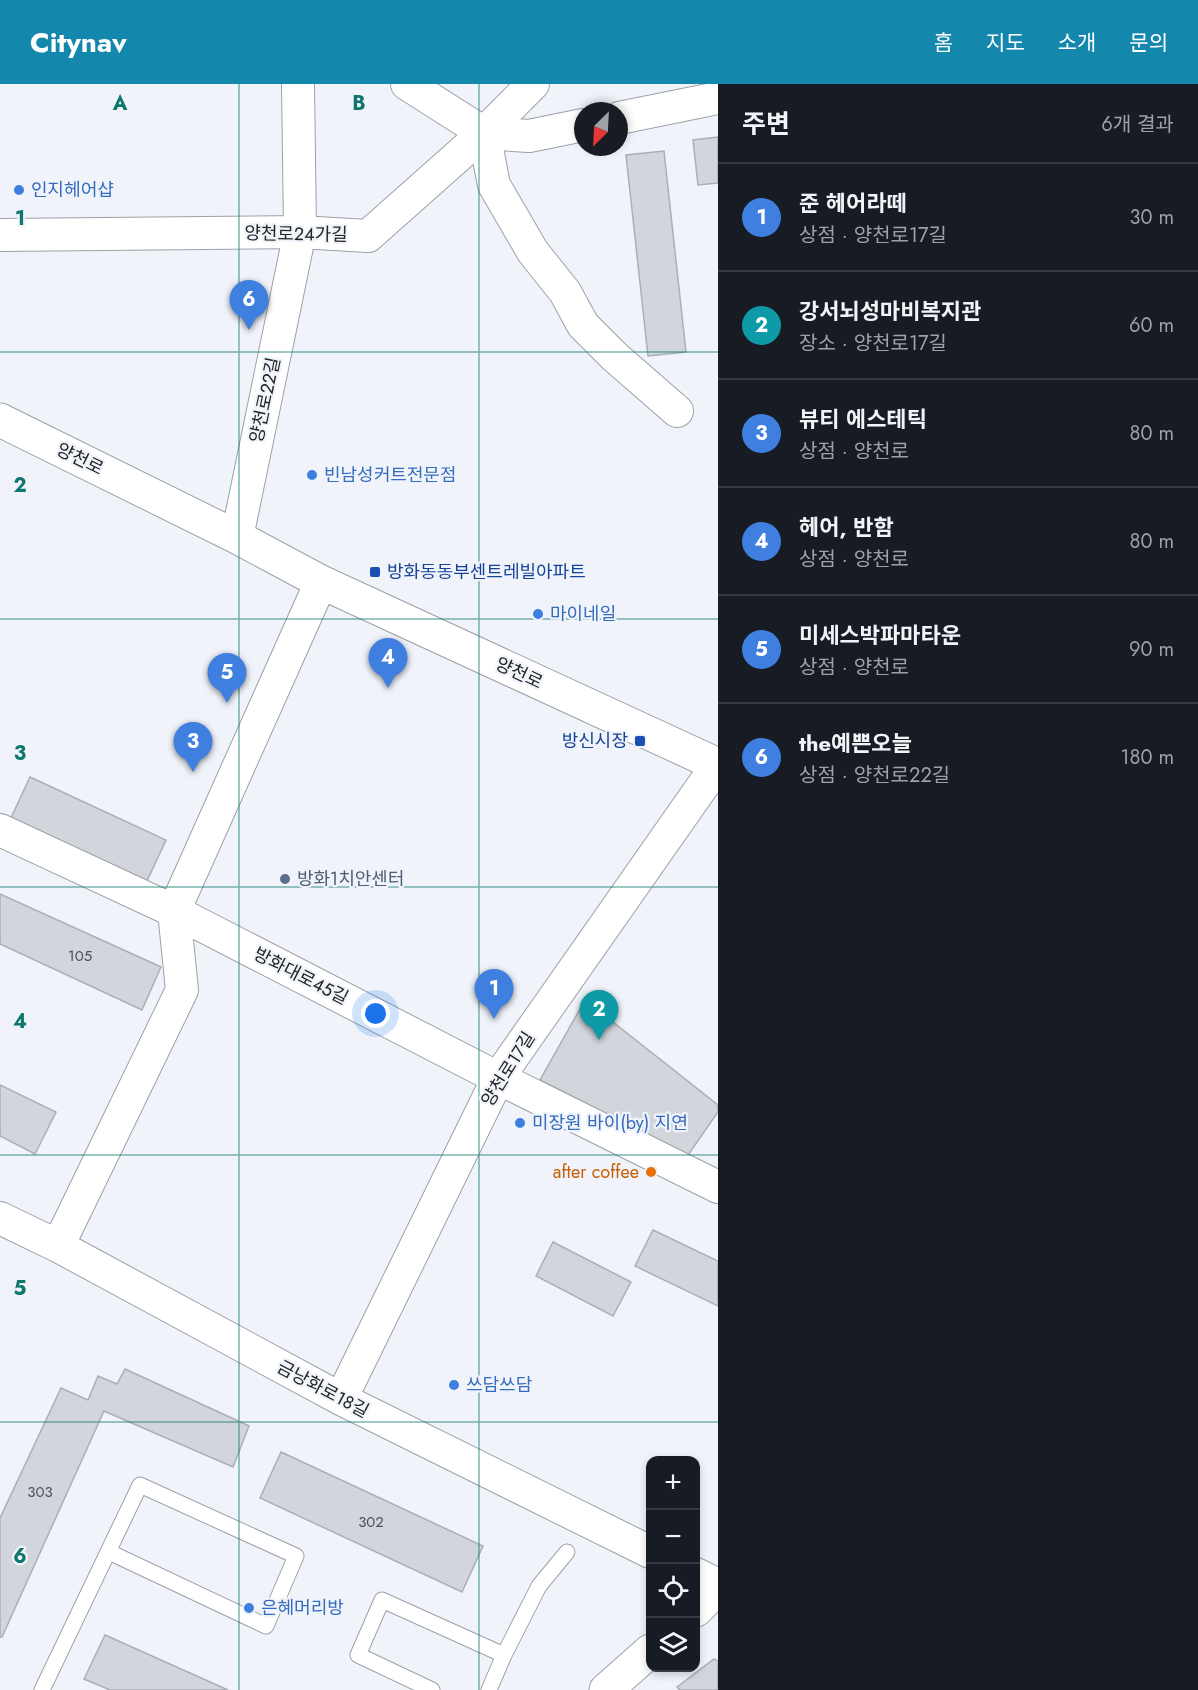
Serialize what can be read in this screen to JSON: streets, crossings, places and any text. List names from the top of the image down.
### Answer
{
  "streets": {
    "main road": ["양천로"],
    "street": [
      "양천로24가길",
      "양천로22길",
      "방화대로45길",
      "양천로17길",
      "금낭화로18길"
    ]
  },
  "crossings": [
    ["양천로24가길", "양천로22길"],
    ["양천로22길", "양천로"],
    ["양천로", "양천로17길"],
    ["방화대로45길", "양천로17길"],
    ["양천로17길", "금낭화로18길"]
  ],
  "places": {
    "other": [
      "인지헤어샵",
      "빈남성커트전문점",
      "마이네일",
      "방화1치안센터",
      "미장원 바이(by) 지연",
      "after coffee",
      "쓰담쓰담",
      "은혜머리방"
    ],
    "transit": ["방화동동부센트레빌아파트", "방신시장"]
  },
  "house_numbers": ["105", "303", "302"],
  "north": "bottom left",
  "page": {
    "header": "Citynav",
    "nav": [
      "홈",
      "지도",
      "소개",
      "문의"
    ],
    "heading": ["주변", "6개 결과"],
    "list": [
      {
        "mark": "1",
        "name": "준 헤어라떼",
        "note": "상점 · 양천로17길",
        "value": "30 m"
      },
      {
        "mark": "2",
        "name": "강서뇌성마비복지관",
        "note": "장소 · 양천로17길",
        "value": "60 m"
      },
      {
        "mark": "3",
        "name": "뷰티 에스테틱",
        "note": "상점 · 양천로",
        "value": "80 m"
      },
      {
        "mark": "4",
        "name": "헤어, 반함",
        "note": "상점 · 양천로",
        "value": "80 m"
      },
      {
        "mark": "5",
        "name": "미세스박파마타운",
        "note": "상점 · 양천로",
        "value": "90 m"
      },
      {
        "mark": "6",
        "name": "the예쁜오늘",
        "note": "상점 · 양천로22길",
        "value": "180 m"
      }
    ],
    "pins": [
      "6",
      "4",
      "5",
      "3",
      "1",
      "2"
    ],
    "map_buttons": ["+", "−"]
  },
  "grid": {
    "columns": ["A", "B"],
    "rows": [
      "1",
      "2",
      "3",
      "4",
      "5",
      "6"
    ]
  }
}
